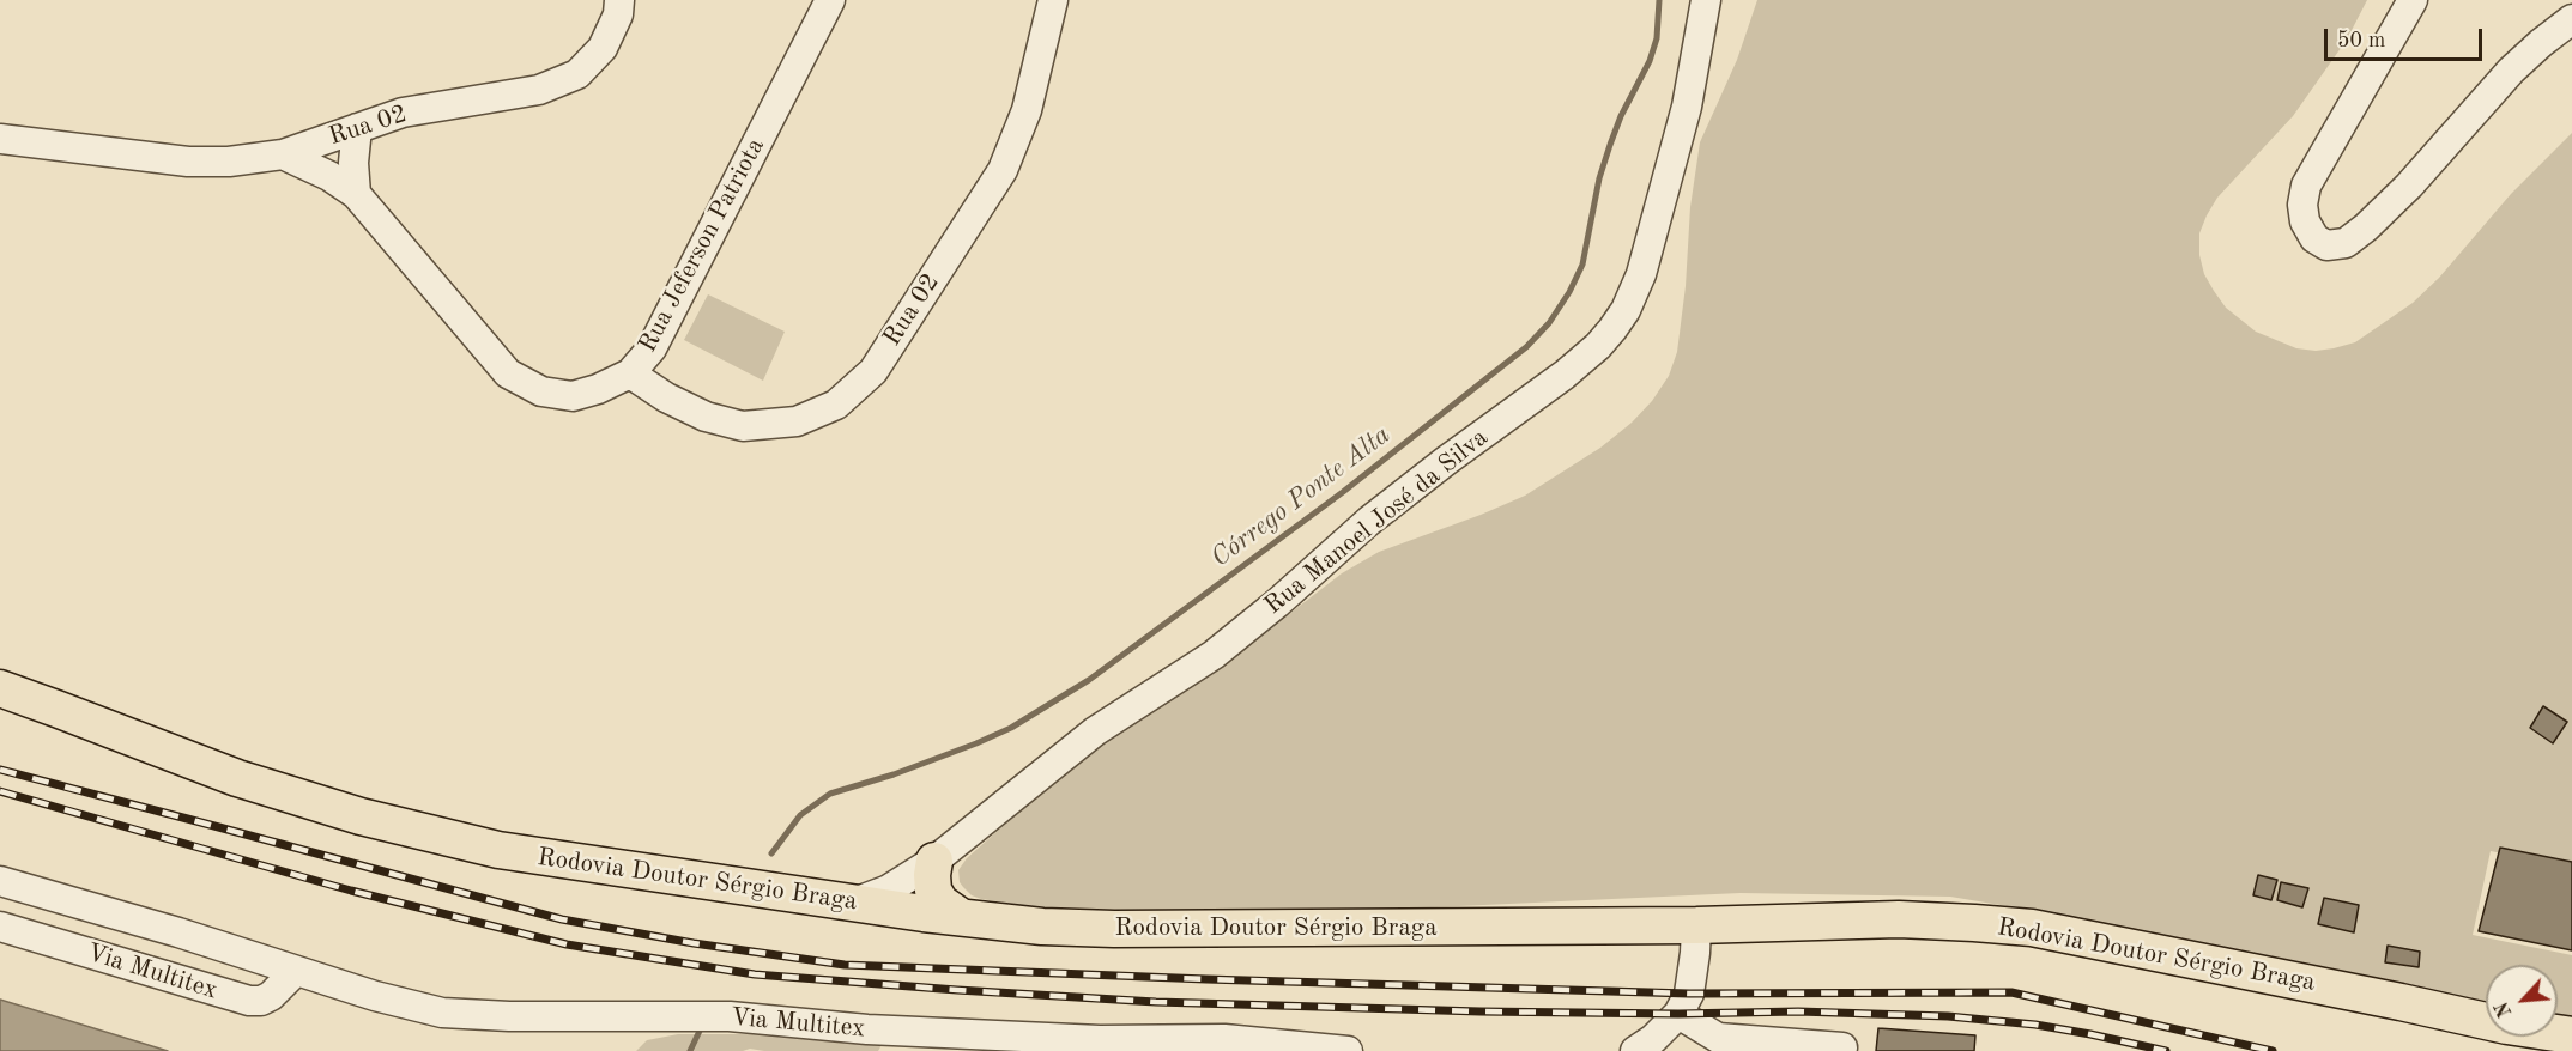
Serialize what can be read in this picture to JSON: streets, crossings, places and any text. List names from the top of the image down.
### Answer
{
  "streets": {
    "main road": ["Rodovia Doutor Sérgio Braga"],
    "street": [
      "Rua 02",
      "Rua Jeferson Patriota",
      "Rua Manoel José da Silva",
      "Via Multitex"
    ]
  },
  "crossings": [
    ["Rua 02", "Rua Jeferson Patriota"],
    ["Rua Manoel José da Silva", "Rodovia Doutor Sérgio Braga"]
  ],
  "water": ["Córrego Ponte Alta"],
  "scale_bar": "50 m",
  "north": "bottom left"
}
